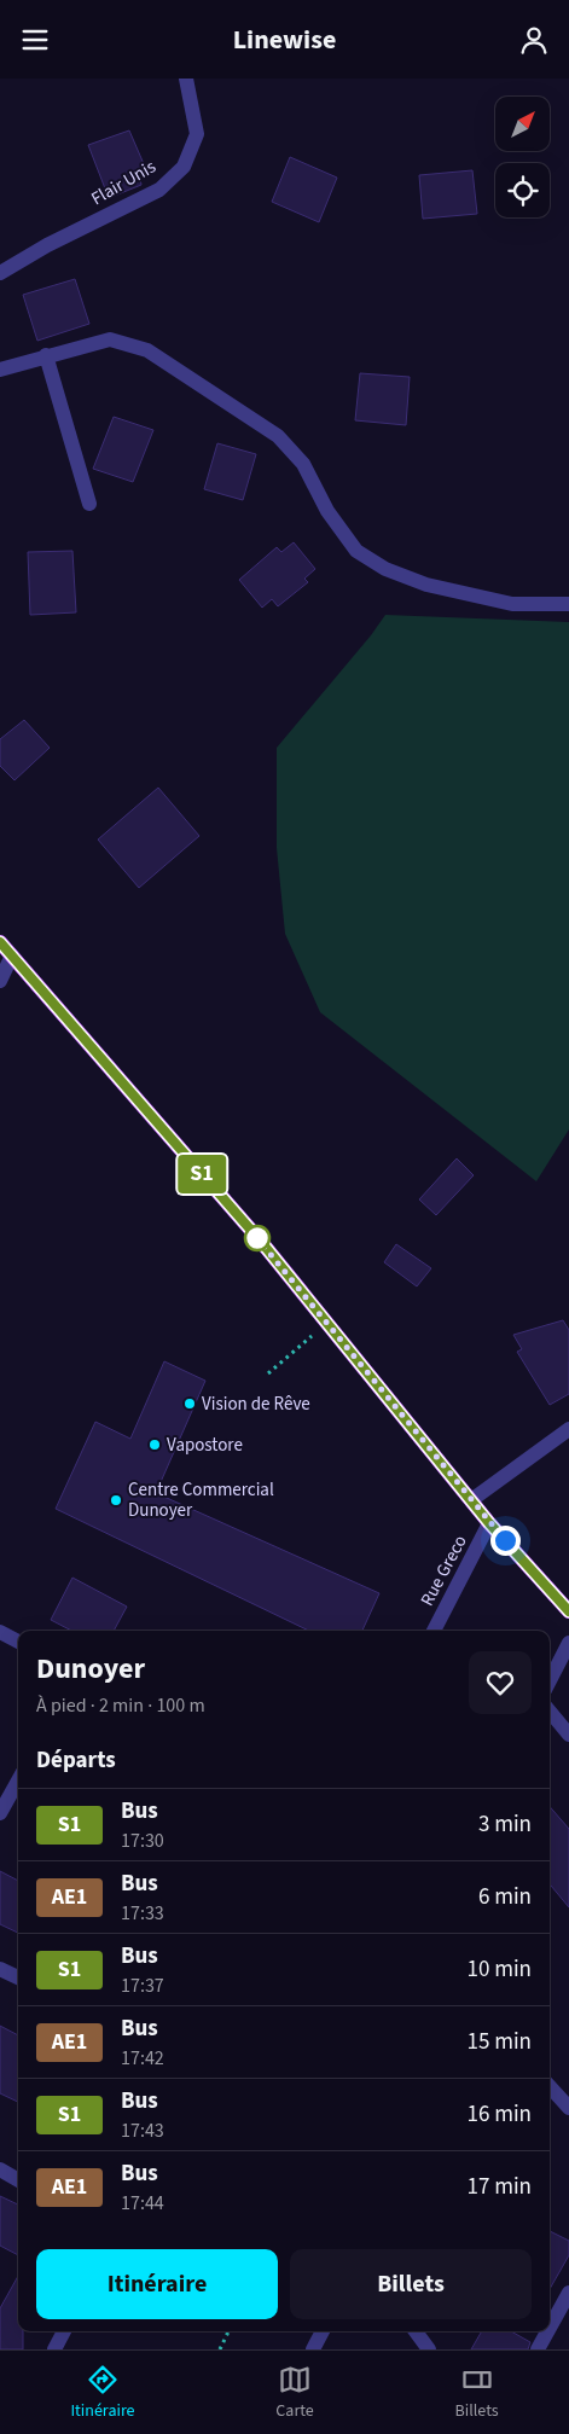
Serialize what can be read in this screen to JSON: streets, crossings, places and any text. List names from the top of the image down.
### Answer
{
  "streets": {
    "street": ["Flair Unis", "Rue Greco"]
  },
  "places": ["Vision de Rêve", "Vapostore", "Centre Commercial Dunoyer"],
  "lines": ["bus line S1"],
  "north": "top right",
  "page": {
    "header": "Linewise",
    "on_map": "S1",
    "heading": [
      ["Dunoyer", "À pied · 2 min · 100 m"],
      "Départs"
    ],
    "list": [
      {
        "mark": "S1",
        "name": "Bus",
        "note": "17:30",
        "value": "3 min"
      },
      {
        "mark": "AE1",
        "name": "Bus",
        "note": "17:33",
        "value": "6 min"
      },
      {
        "mark": "S1",
        "name": "Bus",
        "note": "17:37",
        "value": "10 min"
      },
      {
        "mark": "AE1",
        "name": "Bus",
        "note": "17:42",
        "value": "15 min"
      },
      {
        "mark": "S1",
        "name": "Bus",
        "note": "17:43",
        "value": "16 min"
      },
      {
        "mark": "AE1",
        "name": "Bus",
        "note": "17:44",
        "value": "17 min"
      }
    ],
    "buttons": ["Itinéraire", "Billets"],
    "tabs": ["Itinéraire", "Carte", "Billets"]
  }
}
